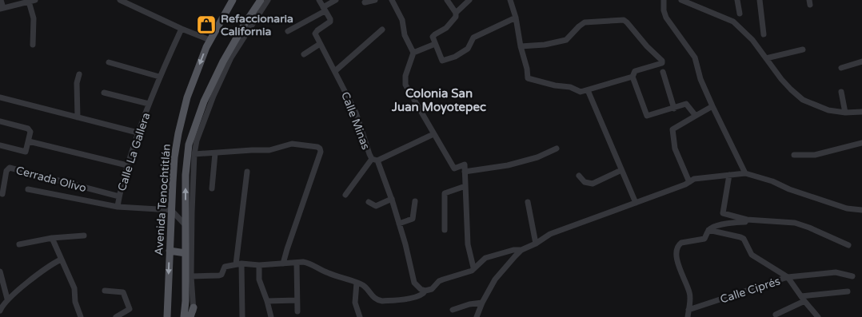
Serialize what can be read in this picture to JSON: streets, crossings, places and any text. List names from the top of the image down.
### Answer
{
  "streets": {
    "main road": ["Avenida Tenochtitlán"],
    "street": [
      "Calle Minas",
      "Calle La Gallera",
      "Cerrada Olivo",
      "Calle Ciprés"
    ]
  },
  "crossings": [
    ["Calle La Gallera", "Cerrada Olivo"],
    ["Calle La Gallera", "Avenida Tenochtitlán"]
  ],
  "districts": ["Colonia San Juan Moyotepec"],
  "places": {
    "shop": ["Refaccionaria California"]
  }
}
